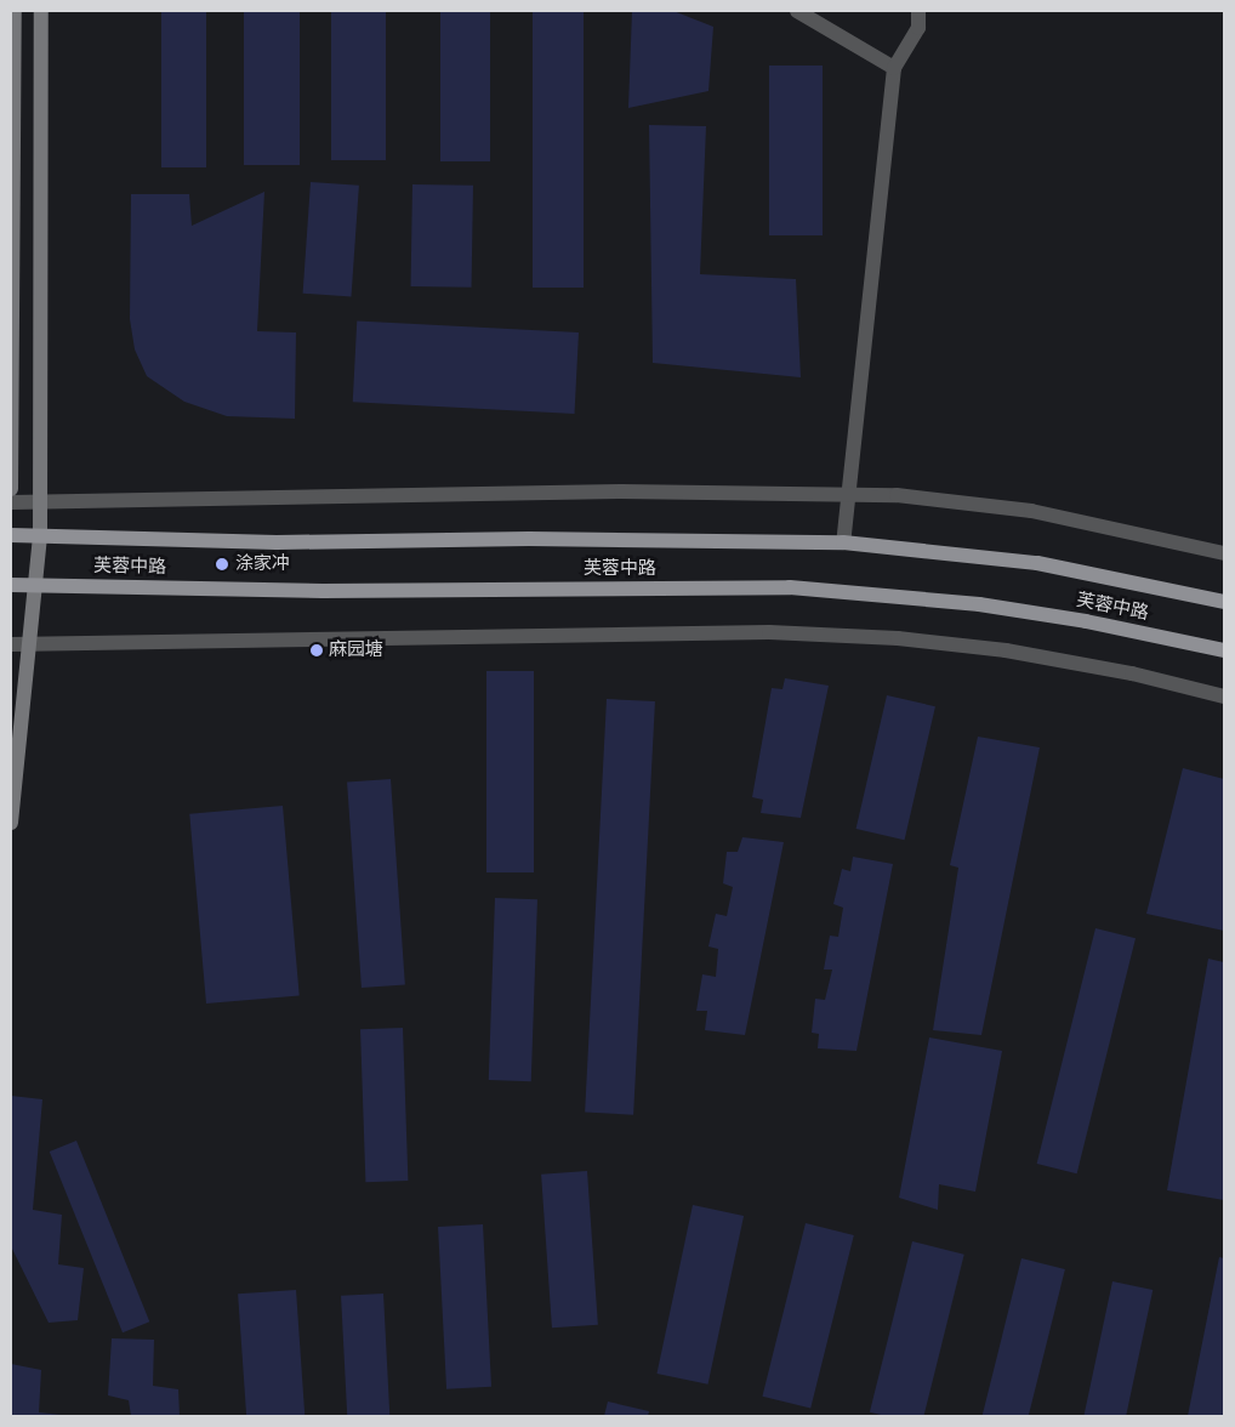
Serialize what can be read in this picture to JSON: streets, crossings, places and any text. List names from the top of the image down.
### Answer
{
  "streets": {
    "main road": ["芙蓉中路"]
  },
  "places": ["涂家冲", "麻园塘"]
}
